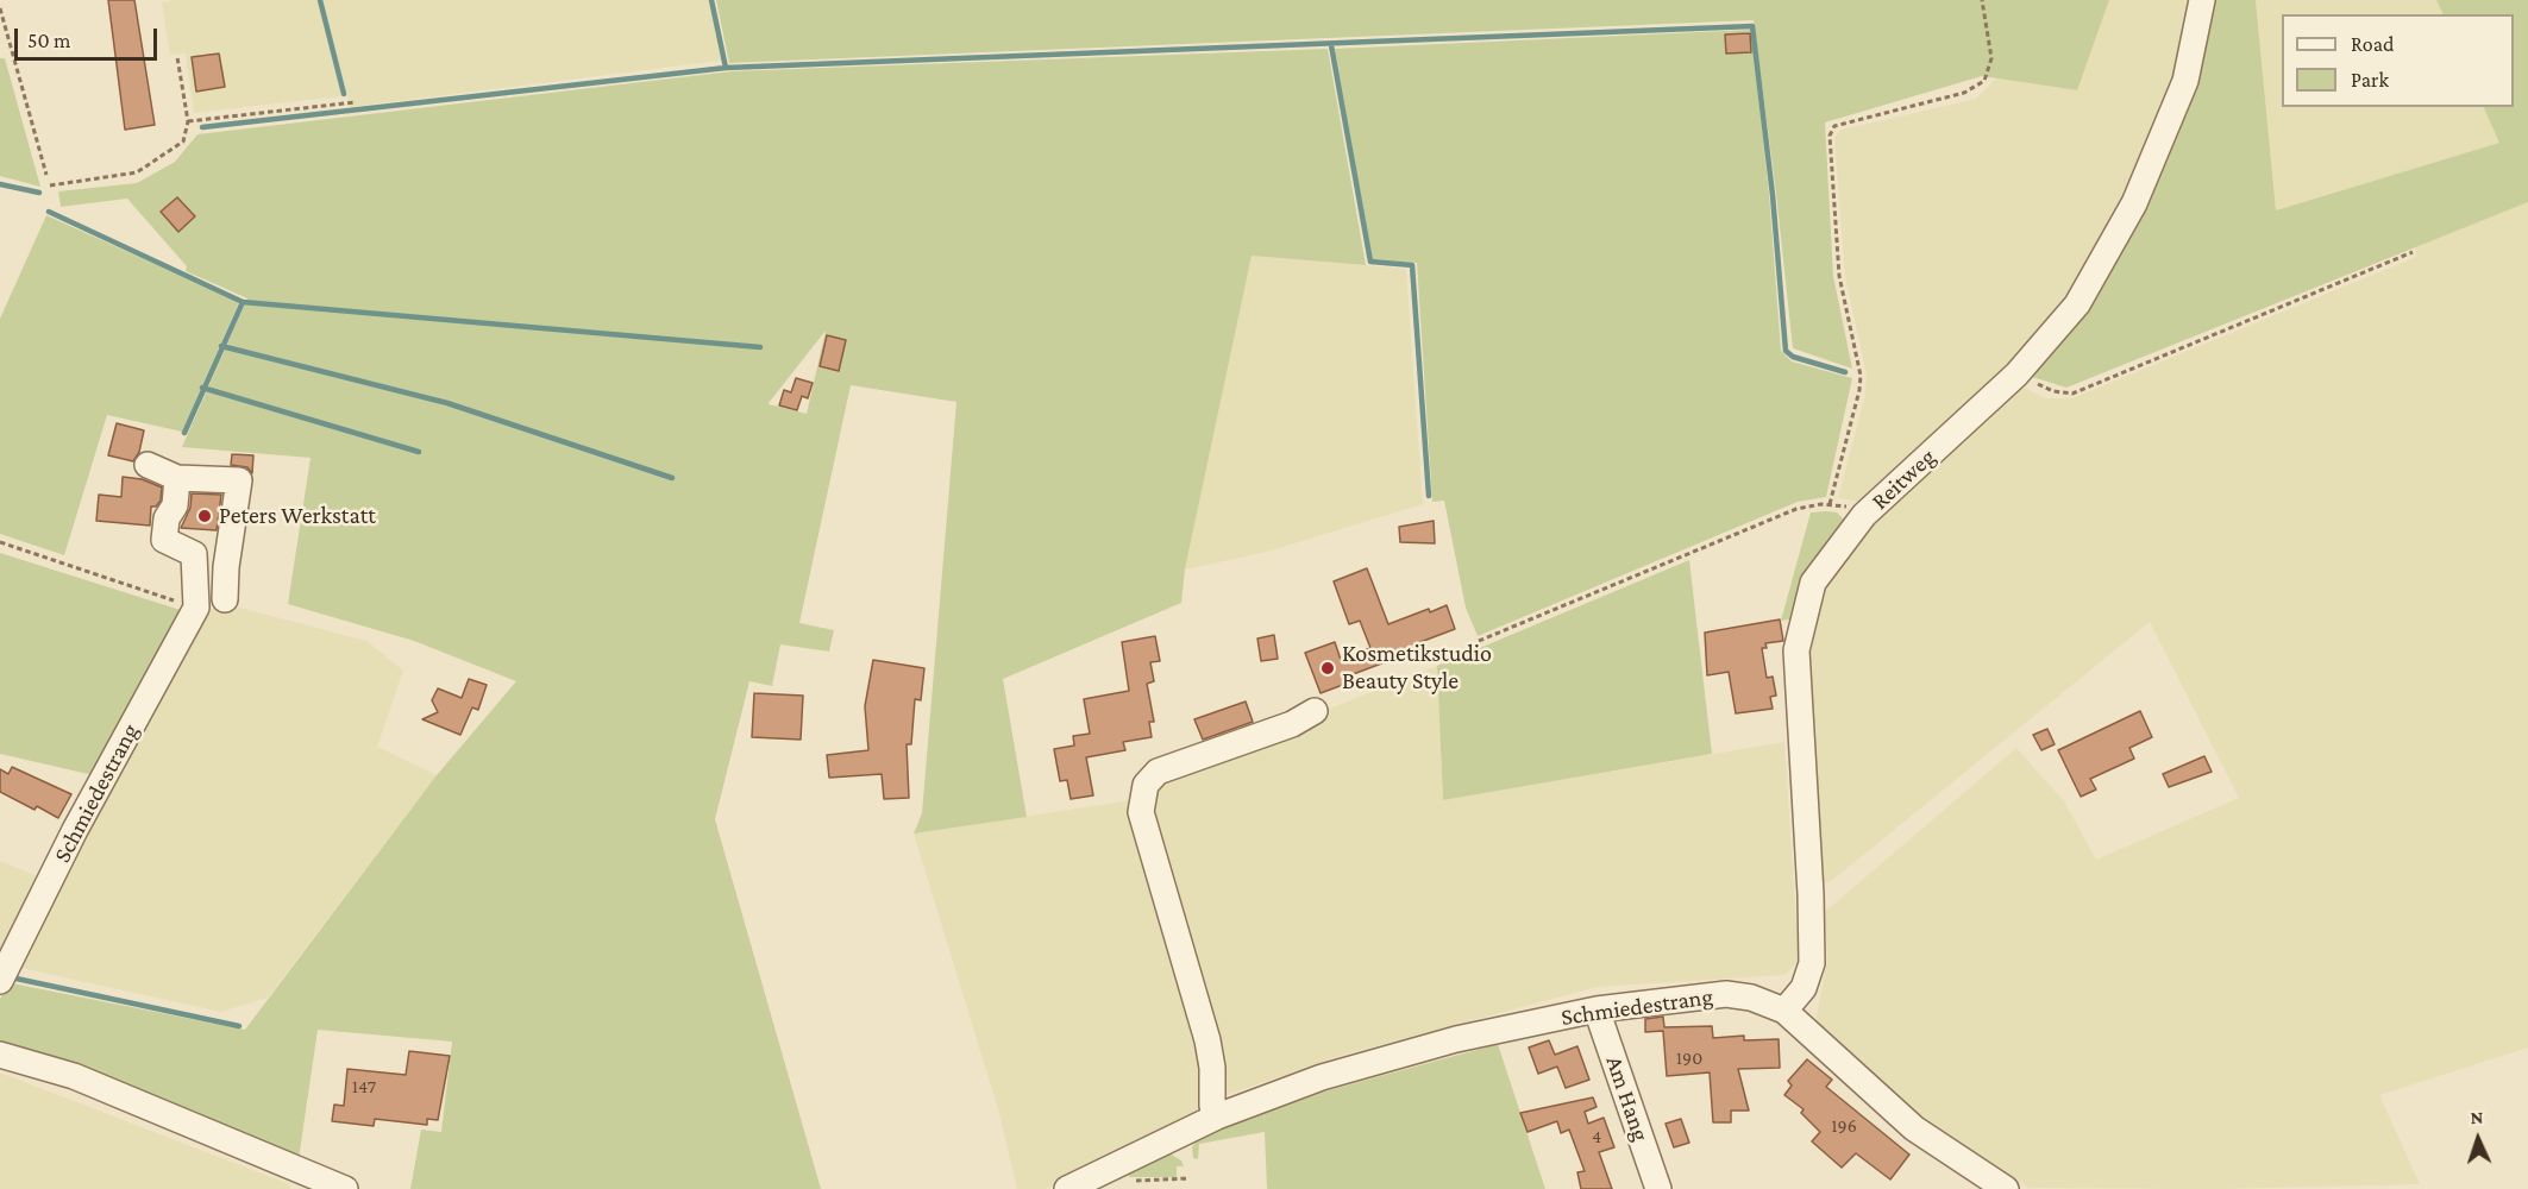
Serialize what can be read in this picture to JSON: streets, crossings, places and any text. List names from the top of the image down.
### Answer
{
  "streets": {
    "street": ["Reitweg", "Schmiedestrang", "Am Hang"]
  },
  "crossings": [
    ["Reitweg", "Schmiedestrang"],
    ["Schmiedestrang", "Am Hang"]
  ],
  "places": ["Peters Werkstatt", "Kosmetikstudio Beauty Style"],
  "house_numbers": [
    "190",
    "147",
    "196",
    "4"
  ],
  "legend": ["Road", "Park"],
  "scale_bar": "50 m",
  "north": "top"
}
